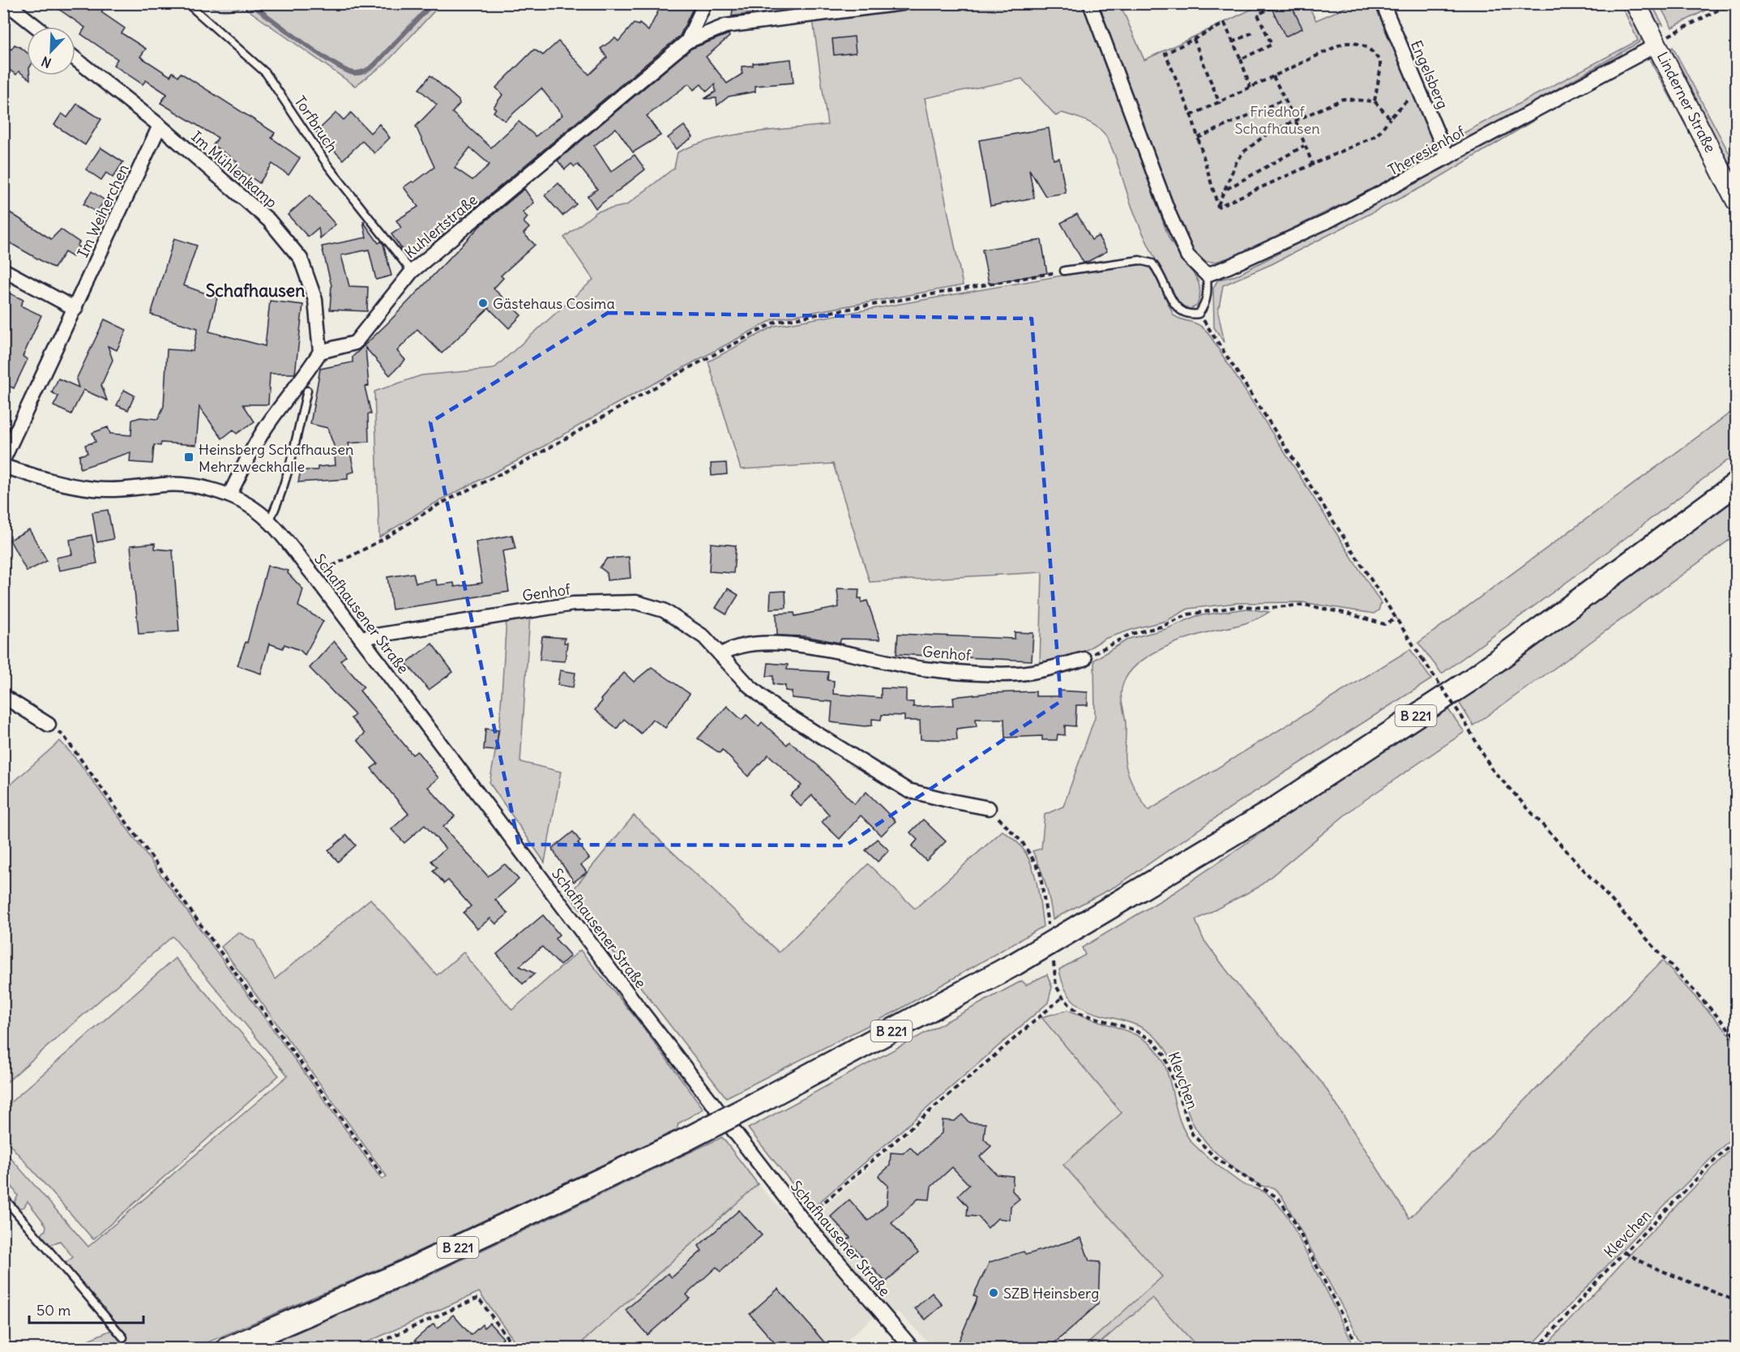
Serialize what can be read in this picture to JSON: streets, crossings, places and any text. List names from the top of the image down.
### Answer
{
  "streets": {
    "main road": ["Linderner Straße", "B 221"],
    "street": [
      "Engelsberg",
      "Theresienhof",
      "Im Mühlenkamp",
      "Im Weiherchen",
      "Kuhlertstraße",
      "Genhof",
      "Schafhausener Straße"
    ],
    "lane": ["Torfbruch"],
    "path": ["Klevchen"]
  },
  "crossings": [
    ["Engelsberg", "Theresienhof"],
    ["Linderner Straße", "Theresienhof"],
    ["Torfbruch", "Kuhlertstraße"],
    ["Im Mühlenkamp", "Im Weiherchen"],
    ["Im Mühlenkamp", "Kuhlertstraße"],
    ["Genhof", "Schafhausener Straße"]
  ],
  "districts": ["Schafhausen"],
  "parks": ["Friedhof Schafhausen"],
  "places": {
    "other": ["Gästehaus Cosima", "SZB Heinsberg"],
    "transit": ["Heinsberg Schafhausen Mehrzweckhalle"]
  },
  "scale_bar": "50 m",
  "north": "bottom left"
}
